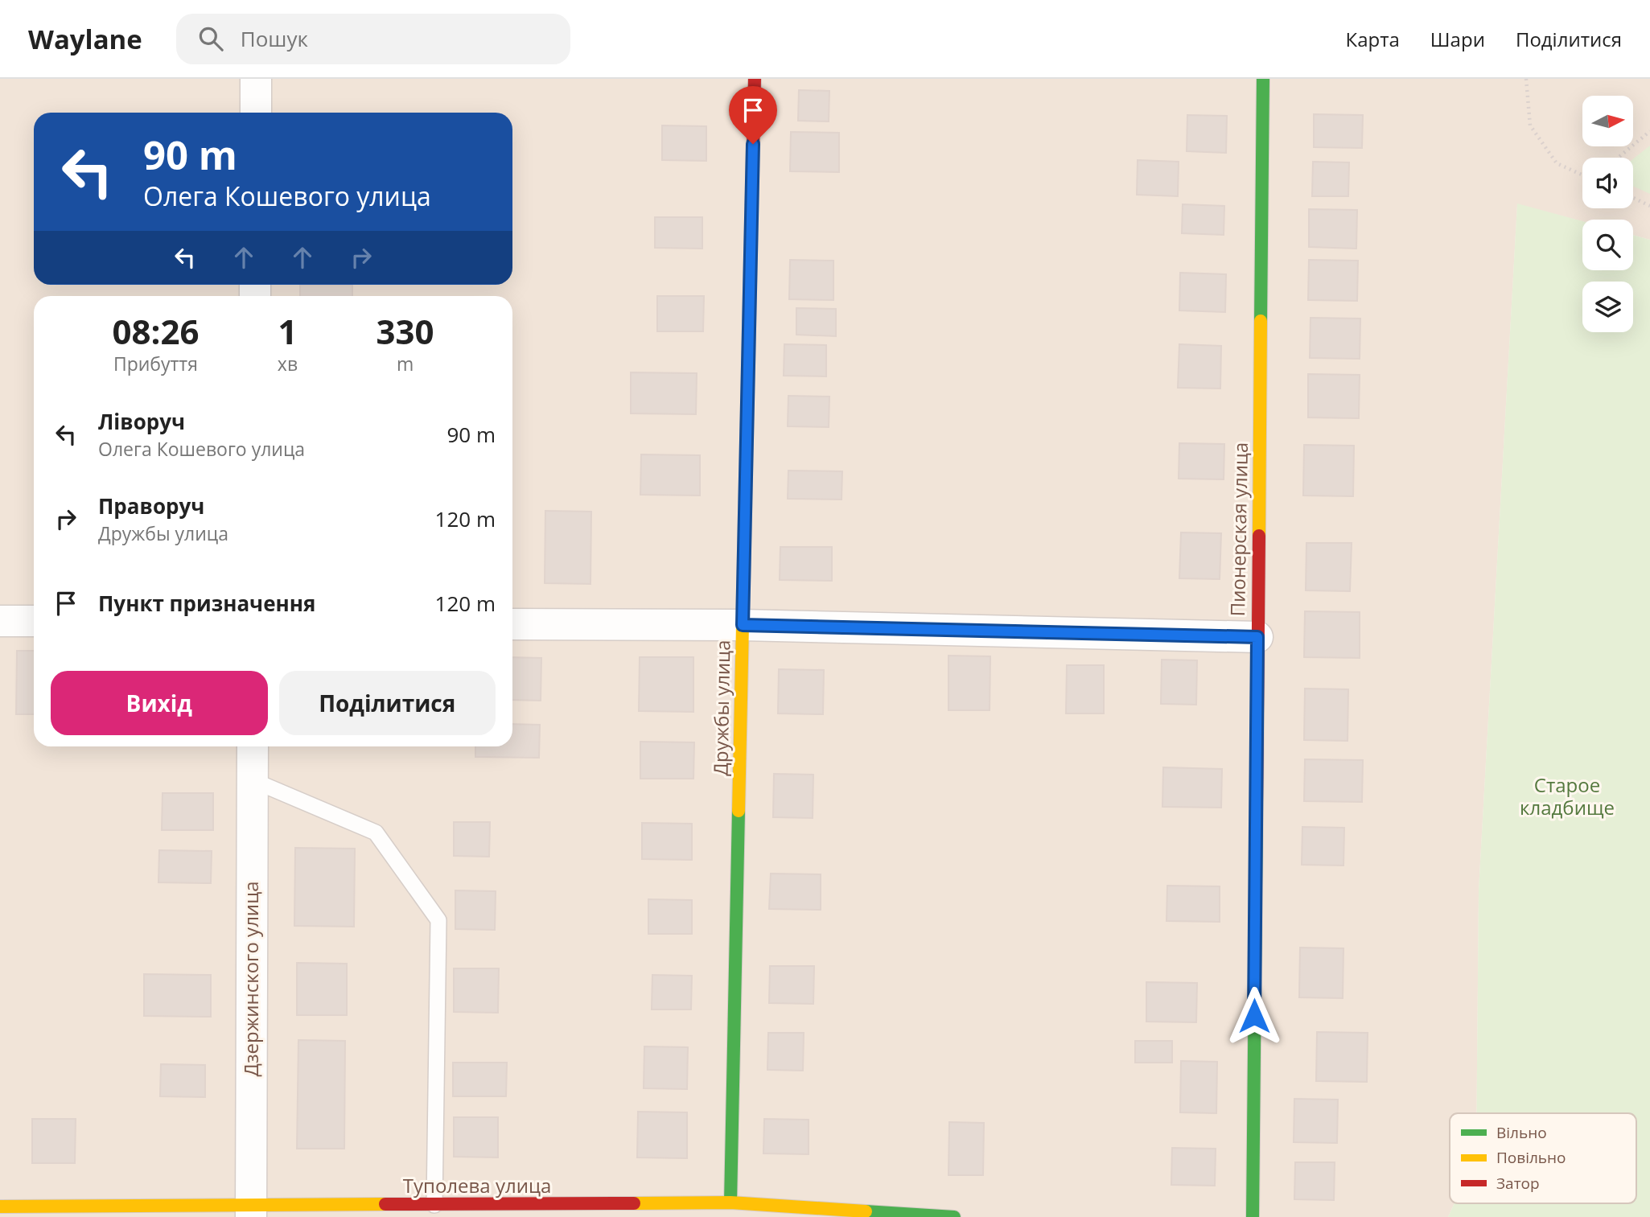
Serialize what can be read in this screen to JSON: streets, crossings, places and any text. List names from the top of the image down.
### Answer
{
  "streets": {
    "street": [
      "Пионерская улица",
      "Дружбы улица",
      "Дзержинского улица",
      "Туполева улица"
    ]
  },
  "crossings": [
    ["Дружбы улица", "Туполева улица"],
    ["Дзержинского улица", "Туполева улица"]
  ],
  "parks": ["Старое кладбище"],
  "legend": ["Вільно", "Повільно", "Затор"],
  "north": "right",
  "page": {
    "header": "Waylane",
    "search": "Пошук",
    "nav": ["Карта", "Шари", "Поділитися"],
    "turn": ["90 m", "Олега Кошевого улица"],
    "eta": [
      "08:26",
      "Прибуття",
      "1",
      "хв",
      "330",
      "m"
    ],
    "list": [
      {
        "name": "Ліворуч",
        "note": "Олега Кошевого улица",
        "value": "90 m"
      },
      {
        "name": "Праворуч",
        "note": "Дружбы улица",
        "value": "120 m"
      },
      {
        "name": "Пункт призначення",
        "value": "120 m"
      }
    ],
    "buttons": ["Вихід", "Поділитися"]
  }
}
